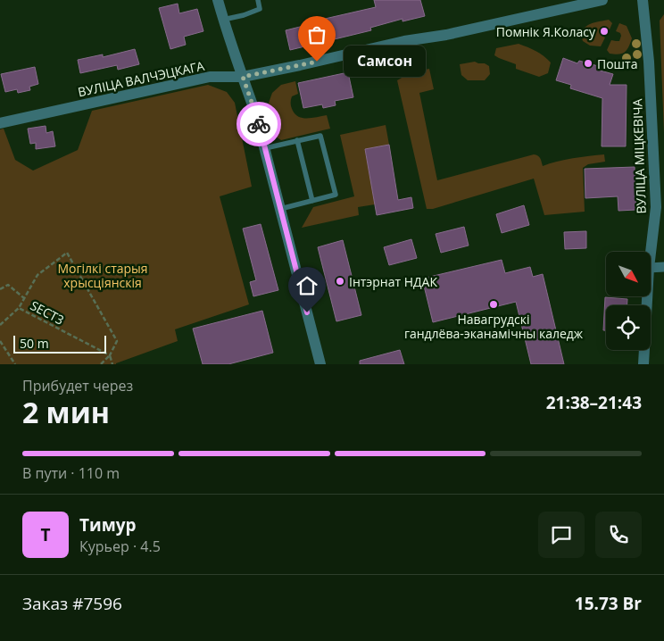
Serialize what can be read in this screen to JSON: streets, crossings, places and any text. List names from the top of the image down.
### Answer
{
  "streets": {
    "street": ["ВУЛІЦА ВАЛЧЭЦКАГА", "ВУЛІЦА МІЦКЕВІЧА"],
    "path": ["SECT3"]
  },
  "parks": ["Могілкі старыя хрысціянскія"],
  "places": [
    "Помнік Я.Коласу",
    "Самсон",
    "Пошта",
    "Інтэрнат НДАК",
    "Навагрудскі гандлёва-эканамічны каледж"
  ],
  "scale_bar": "50 m",
  "north": "bottom right",
  "page": {
    "bubble": "Самсон",
    "scale": "50 m",
    "heading": ["2 мин", "Прибудет через", "21:38–21:43"],
    "panel": [
      "Тимур",
      "Курьер · 4.5",
      "Заказ #7596",
      "15.73 Br"
    ],
    "bar": "В пути · 110 m",
    "round": "Т"
  }
}
